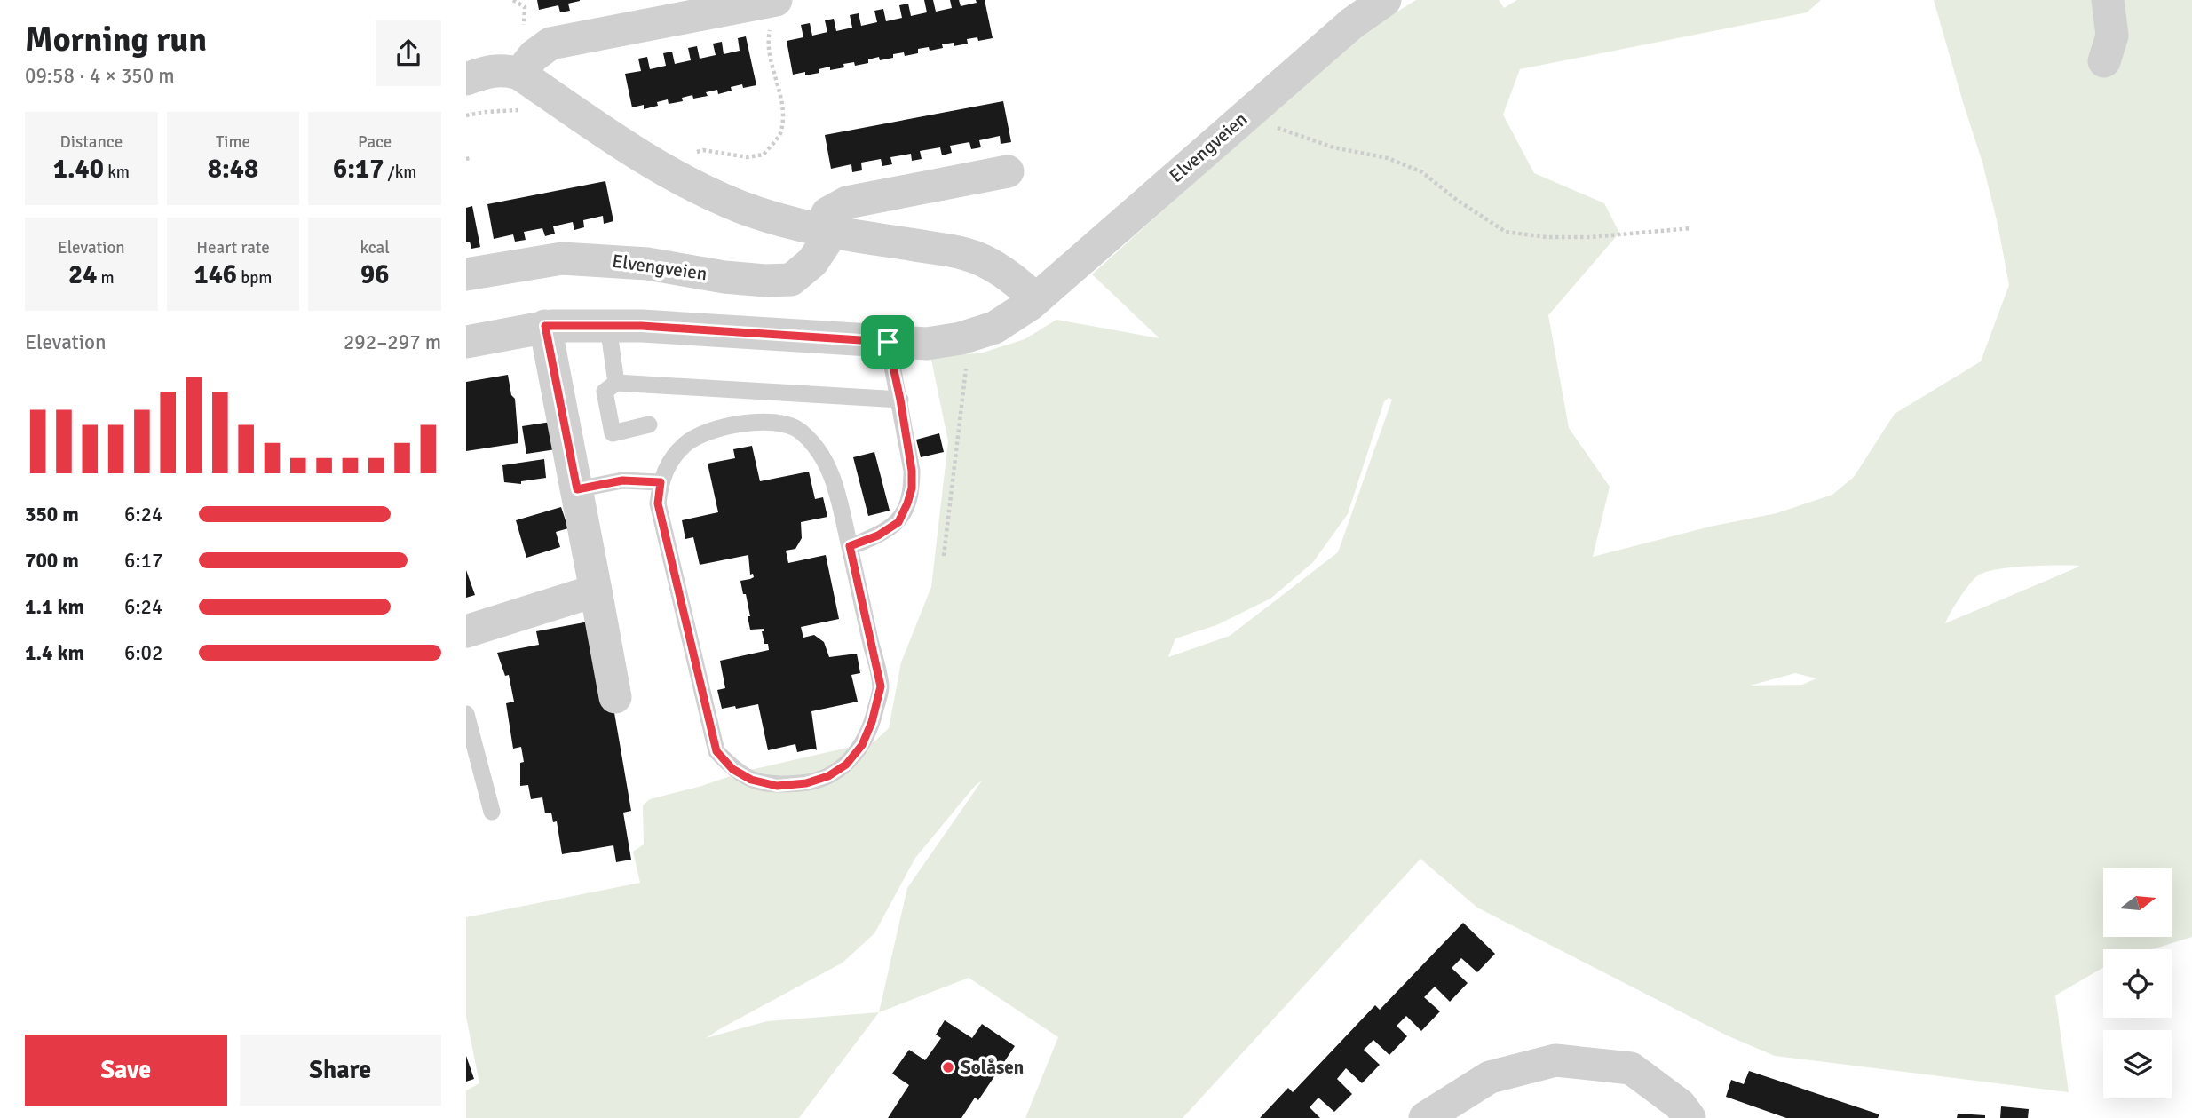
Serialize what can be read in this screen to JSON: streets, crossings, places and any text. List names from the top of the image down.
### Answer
{
  "streets": {
    "street": ["Elvengveien"]
  },
  "places": ["Solåsen"],
  "north": "right",
  "page": {
    "heading": ["Morning run", "09:58 · 4 × 350 m"],
    "stats": [
      ["Distance", "1.40 km"],
      ["Time", "8:48"],
      ["Pace", "6:17 /km"],
      ["Elevation", "24 m"],
      ["Heart rate", "146 bpm"],
      ["kcal", "96"]
    ],
    "chart": ["Elevation", "292–297 m"],
    "list": [
      {
        "name": "350 m",
        "note": "6:24"
      },
      {
        "name": "700 m",
        "note": "6:17"
      },
      {
        "name": "1.1 km",
        "note": "6:24"
      },
      {
        "name": "1.4 km",
        "note": "6:02"
      }
    ],
    "buttons": ["Save", "Share"]
  }
}
